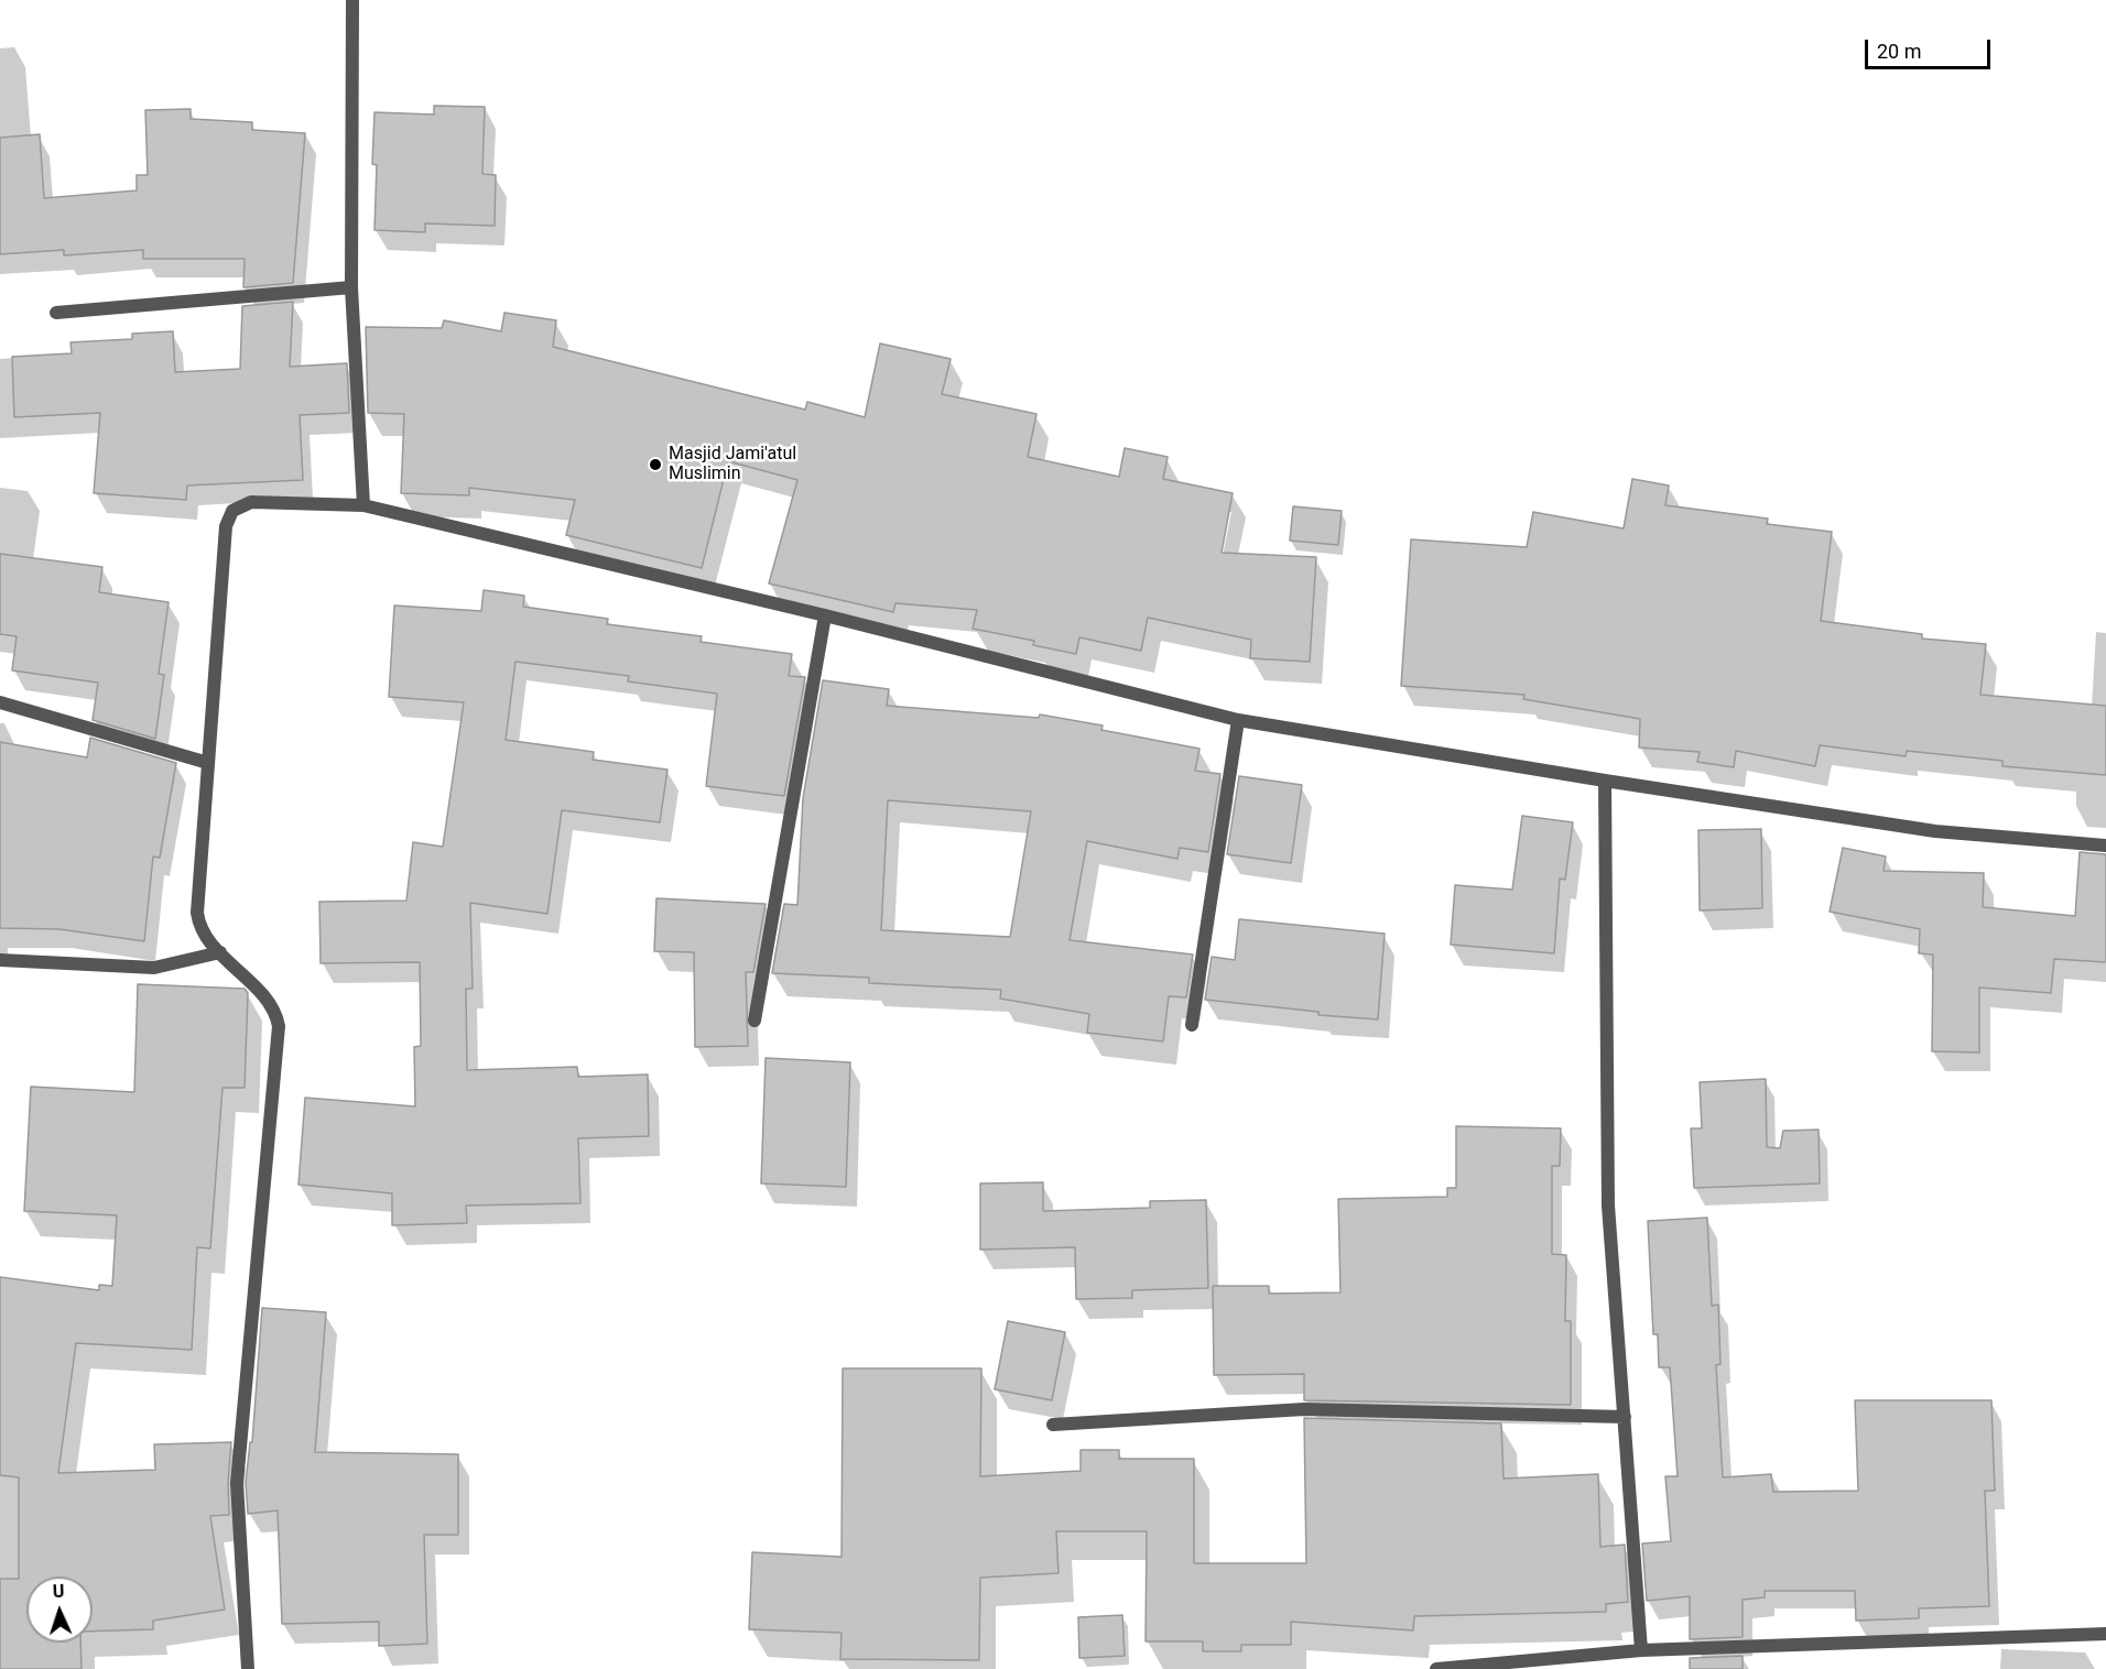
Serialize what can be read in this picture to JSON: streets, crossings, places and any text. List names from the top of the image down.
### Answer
{
  "places": ["Masjid Jami'atul Muslimin"],
  "scale_bar": "20 m",
  "north": "top"
}
